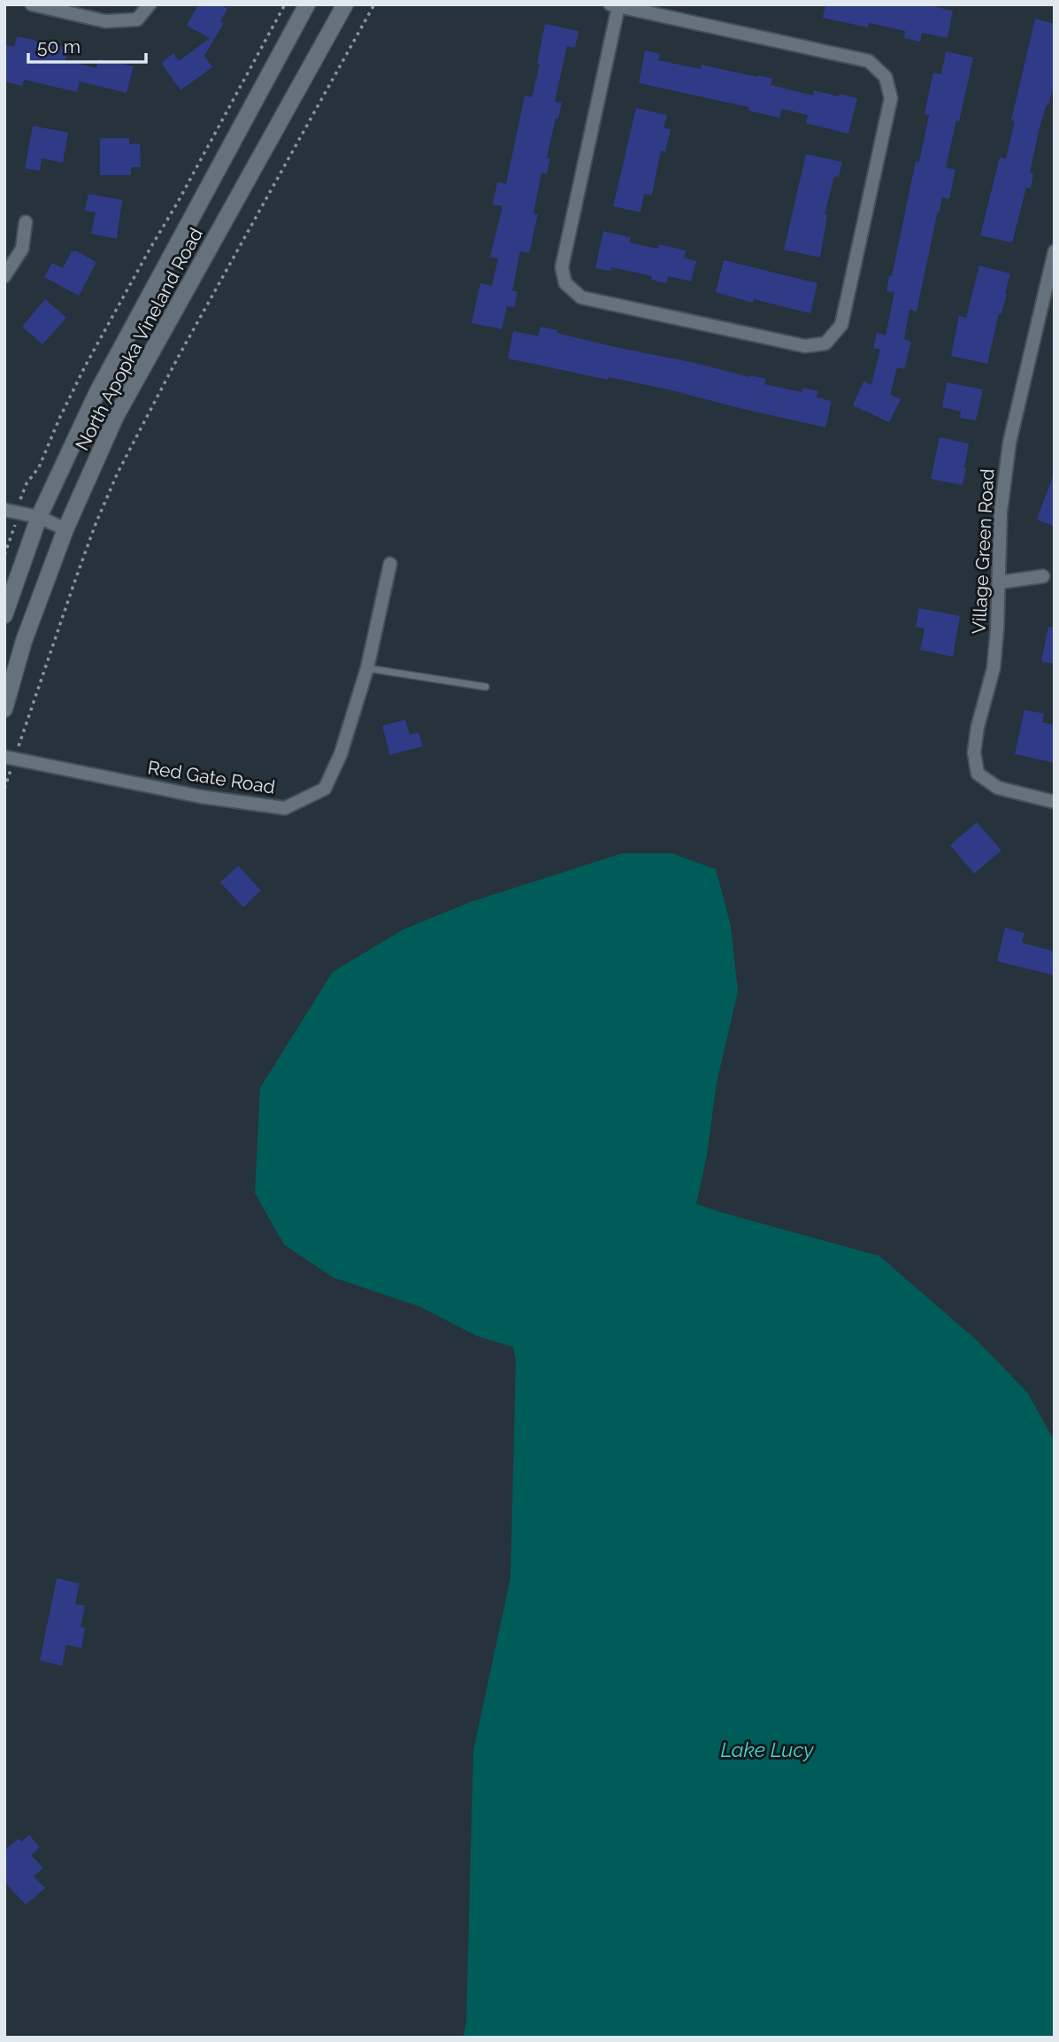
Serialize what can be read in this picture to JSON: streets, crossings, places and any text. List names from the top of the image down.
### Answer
{
  "streets": {
    "street": ["North Apopka Vineland Road", "Village Green Road", "Red Gate Road"]
  },
  "water": ["Lake Lucy"],
  "scale_bar": "50 m"
}
